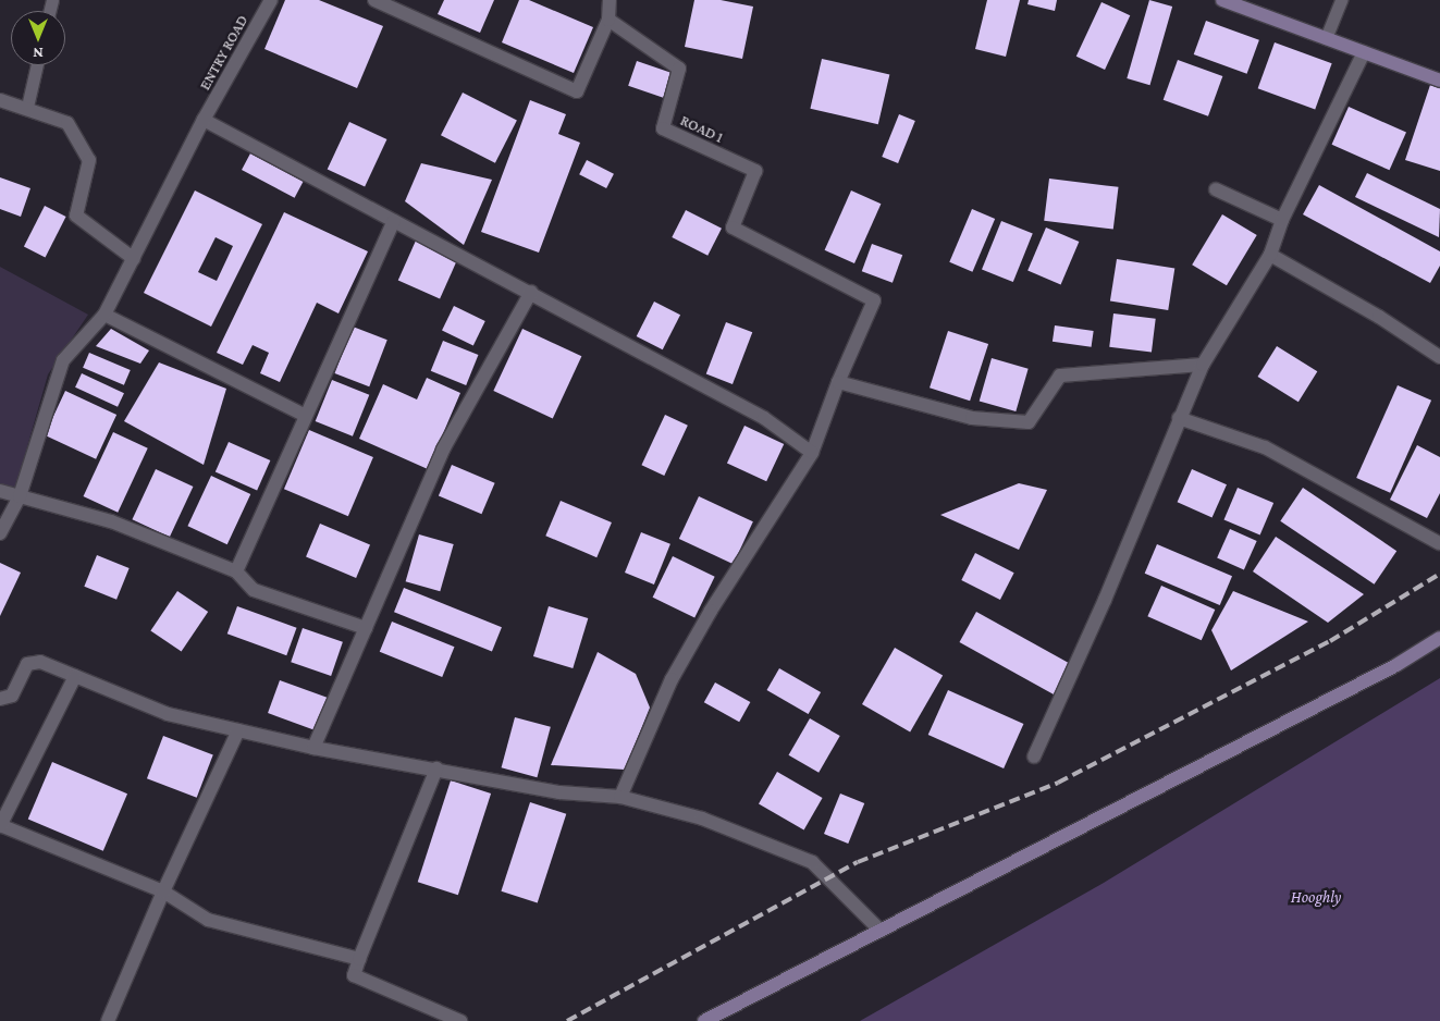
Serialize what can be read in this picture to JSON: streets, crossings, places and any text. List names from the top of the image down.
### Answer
{
  "streets": {
    "street": ["ENTRY ROAD", "ROAD 1"]
  },
  "water": ["Hooghly"],
  "north": "bottom"
}
